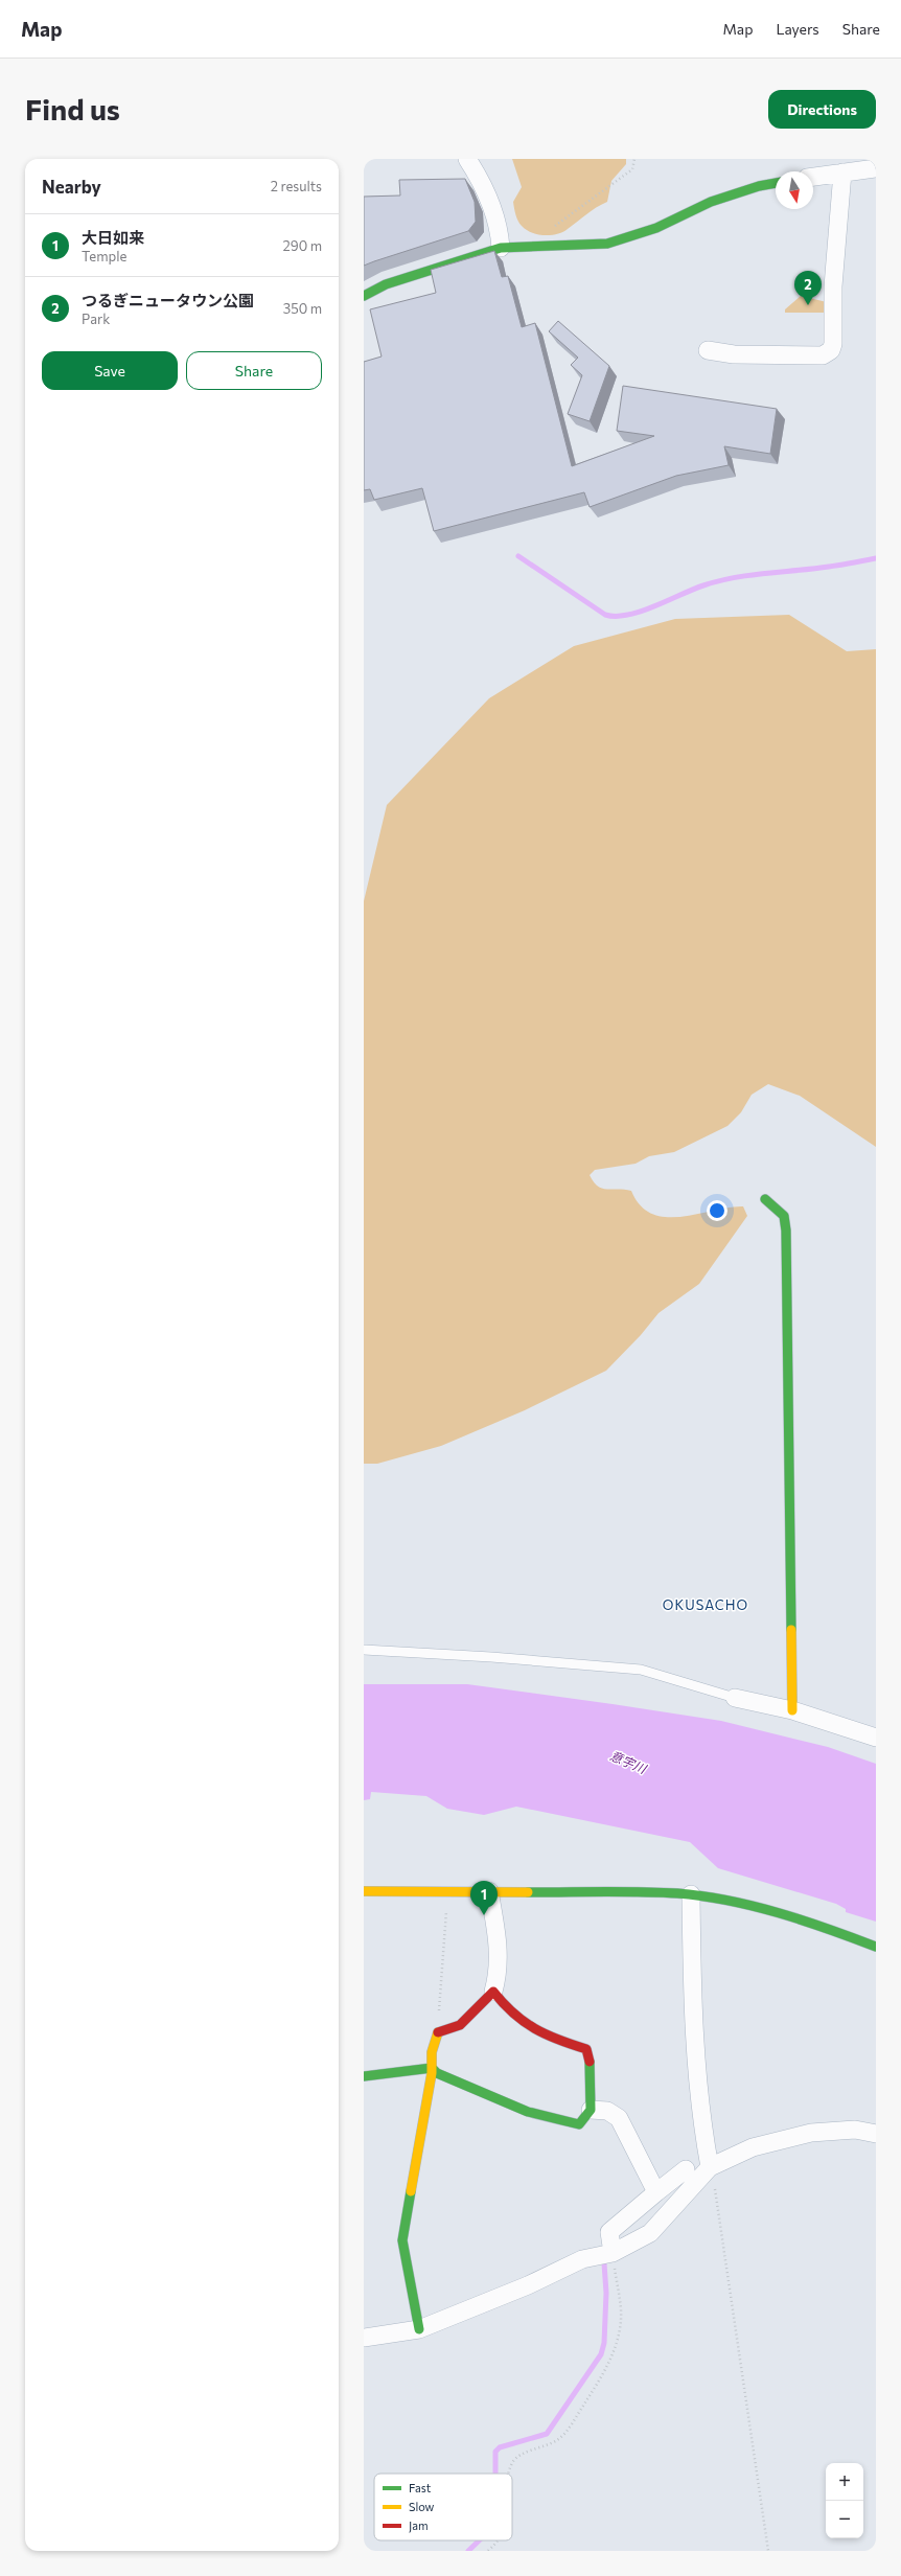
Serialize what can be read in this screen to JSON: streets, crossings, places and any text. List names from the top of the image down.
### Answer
{
  "districts": ["OKUSACHO"],
  "water": ["意宇川"],
  "legend": ["Fast", "Slow", "Jam"],
  "north": "bottom",
  "page": {
    "header": "Map",
    "nav": ["Map", "Layers", "Share"],
    "buttons": [
      "Directions",
      ["Save", "Share"]
    ],
    "title": "Find us",
    "heading": ["Nearby", "2 results"],
    "list": [
      {
        "mark": "1",
        "name": "大日如来",
        "note": "Temple",
        "value": "290 m"
      },
      {
        "mark": "2",
        "name": "つるぎニュータウン公園",
        "note": "Park",
        "value": "350 m"
      }
    ],
    "pins": ["2", "1"],
    "map_buttons": ["+", "−"]
  }
}
